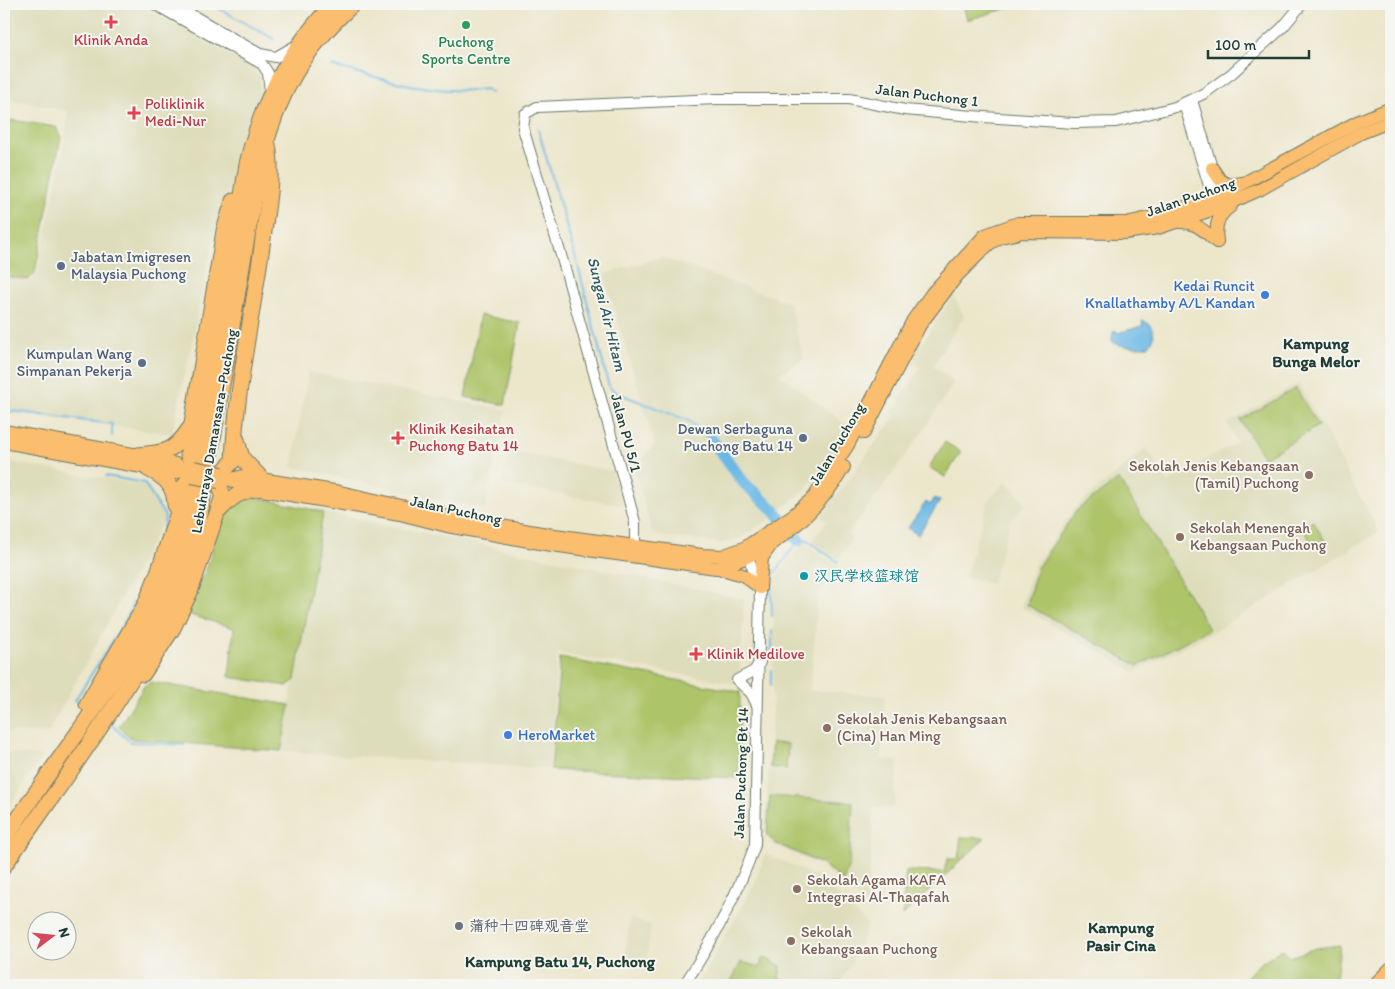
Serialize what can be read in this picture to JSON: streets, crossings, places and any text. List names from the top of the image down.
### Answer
{
  "streets": {
    "highway": ["Lebuhraya Damansara–Puchong"],
    "main road": ["Jalan Puchong"],
    "street": ["Jalan Puchong 1", "Jalan PU 5/1", "Jalan Puchong Bt 14"]
  },
  "crossings": [
    ["Jalan Puchong 1", "Jalan PU 5/1"],
    ["Jalan Puchong", "Jalan PU 5/1"],
    ["Jalan Puchong", "Jalan Puchong Bt 14"]
  ],
  "districts": ["Kampung Bunga Melor", "Kampung Pasir Cina", "Kampung Batu 14, Puchong"],
  "water": ["Sungai Air Hitam"],
  "places": {
    "health": [
      "Klinik Anda",
      "Poliklinik Medi-Nur",
      "Klinik Kesihatan Puchong Batu 14",
      "Klinik Medilove"
    ],
    "other": [
      "Puchong Sports Centre",
      "Jabatan Imigresen Malaysia Puchong",
      "Kedai Runcit Knallathamby A/L Kandan",
      "Kumpulan Wang Simpanan Pekerja",
      "Dewan Serbaguna Puchong Batu 14",
      "Sekolah Jenis Kebangsaan (Tamil) Puchong",
      "Sekolah Menengah Kebangsaan Puchong",
      "汉民学校篮球馆",
      "Sekolah Jenis Kebangsaan (Cina) Han Ming",
      "HeroMarket",
      "Sekolah Agama KAFA Integrasi Al-Thaqafah",
      "蒲种十四碑观音堂",
      "Sekolah Kebangsaan Puchong"
    ]
  },
  "scale_bar": "100 m",
  "north": "right"
}
